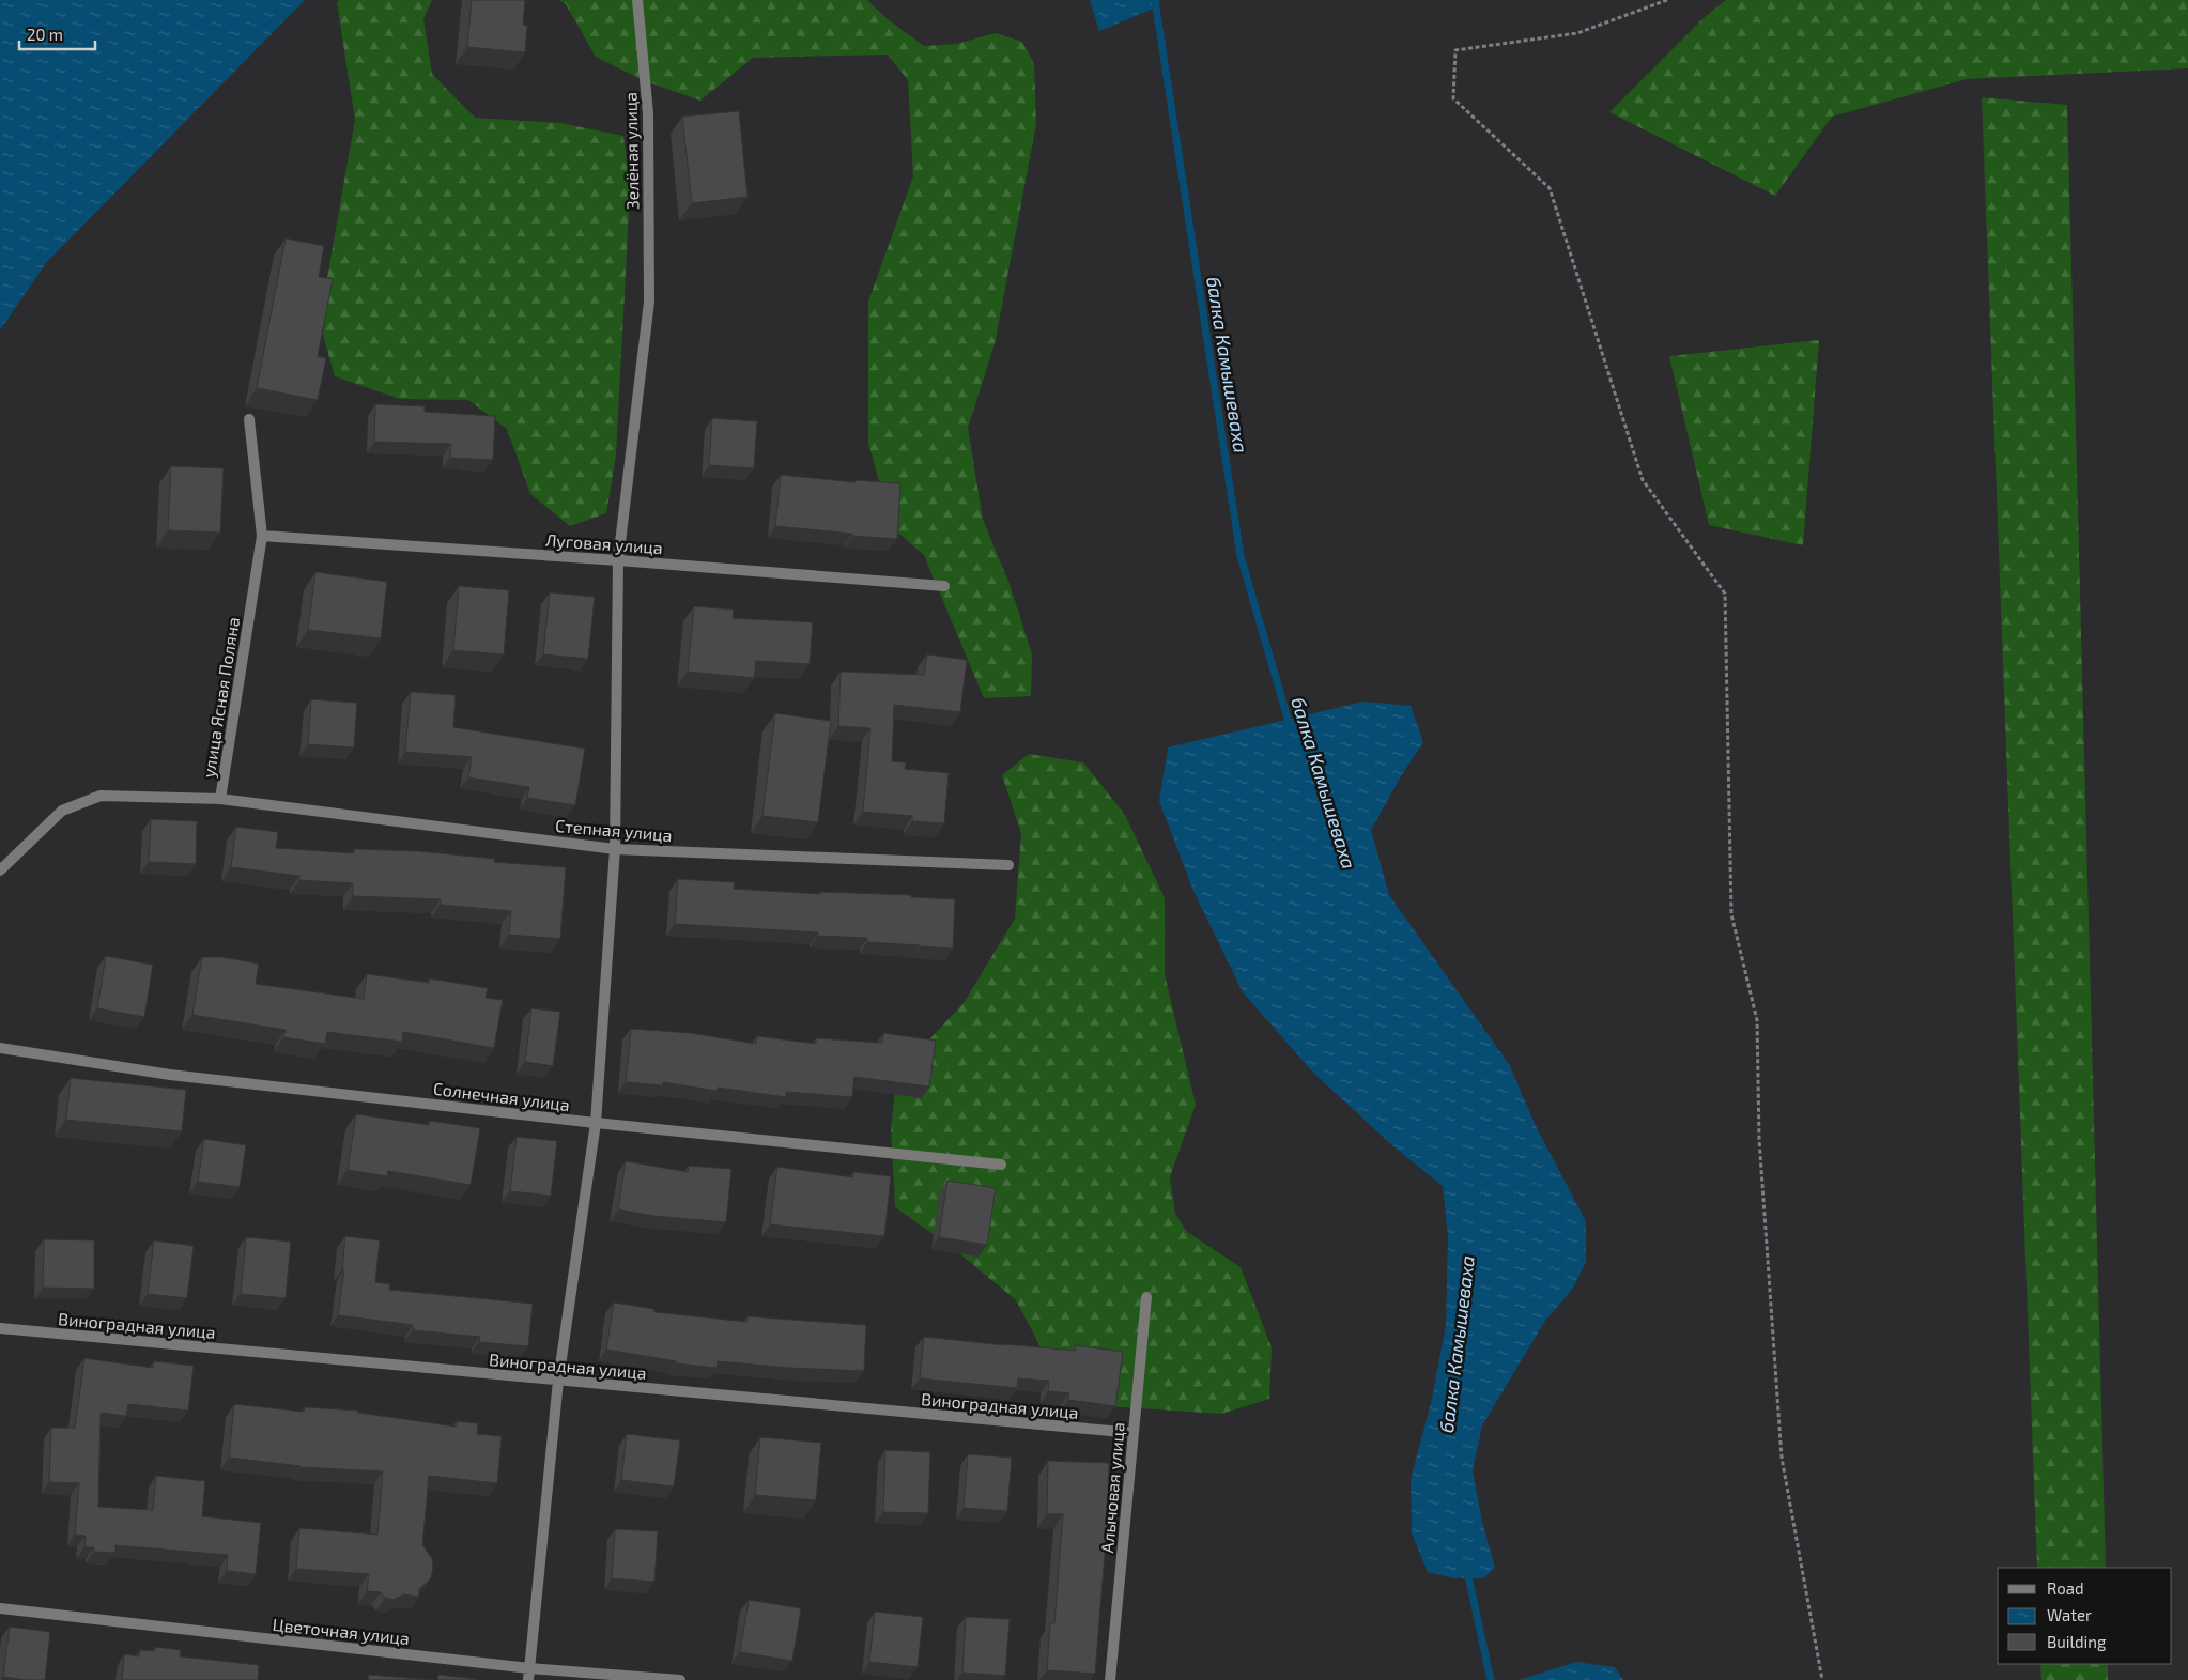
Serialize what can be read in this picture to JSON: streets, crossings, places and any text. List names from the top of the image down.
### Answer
{
  "streets": {
    "street": [
      "Зелёная улица",
      "Луговая улица",
      "улица Ясная Поляна",
      "Степная улица",
      "Солнечная улица",
      "Виноградная улица",
      "Алычовая улица",
      "Цветочная улица"
    ]
  },
  "crossings": [
    ["Зелёная улица", "Луговая улица"],
    ["Зелёная улица", "Степная улица"],
    ["Зелёная улица", "Солнечная улица"],
    ["Зелёная улица", "Виноградная улица"],
    ["Зелёная улица", "Цветочная улица"],
    ["Луговая улица", "улица Ясная Поляна"],
    ["улица Ясная Поляна", "Степная улица"],
    ["Виноградная улица", "Алычовая улица"]
  ],
  "water": ["балка Камышеваха"],
  "legend": ["Road", "Water", "Building"],
  "scale_bar": "20 m"
}
